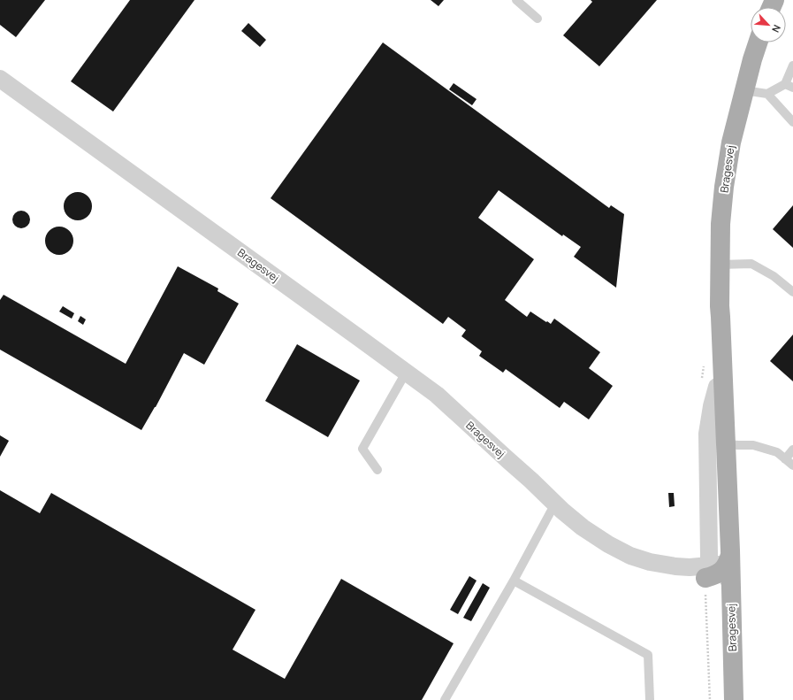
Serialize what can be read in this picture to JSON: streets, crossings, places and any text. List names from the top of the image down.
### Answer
{
  "streets": {
    "main road": ["Bragesvej"]
  },
  "north": "bottom right"
}
